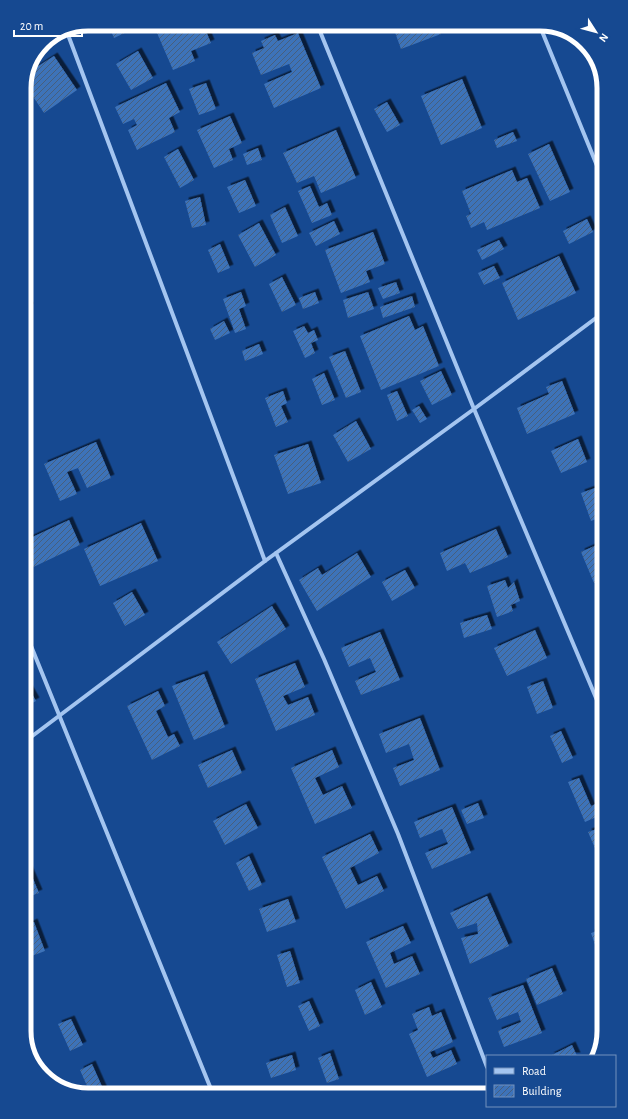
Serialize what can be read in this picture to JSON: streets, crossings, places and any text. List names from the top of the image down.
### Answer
{
  "legend": ["Road", "Building"],
  "scale_bar": "20 m",
  "north": "bottom right"
}
